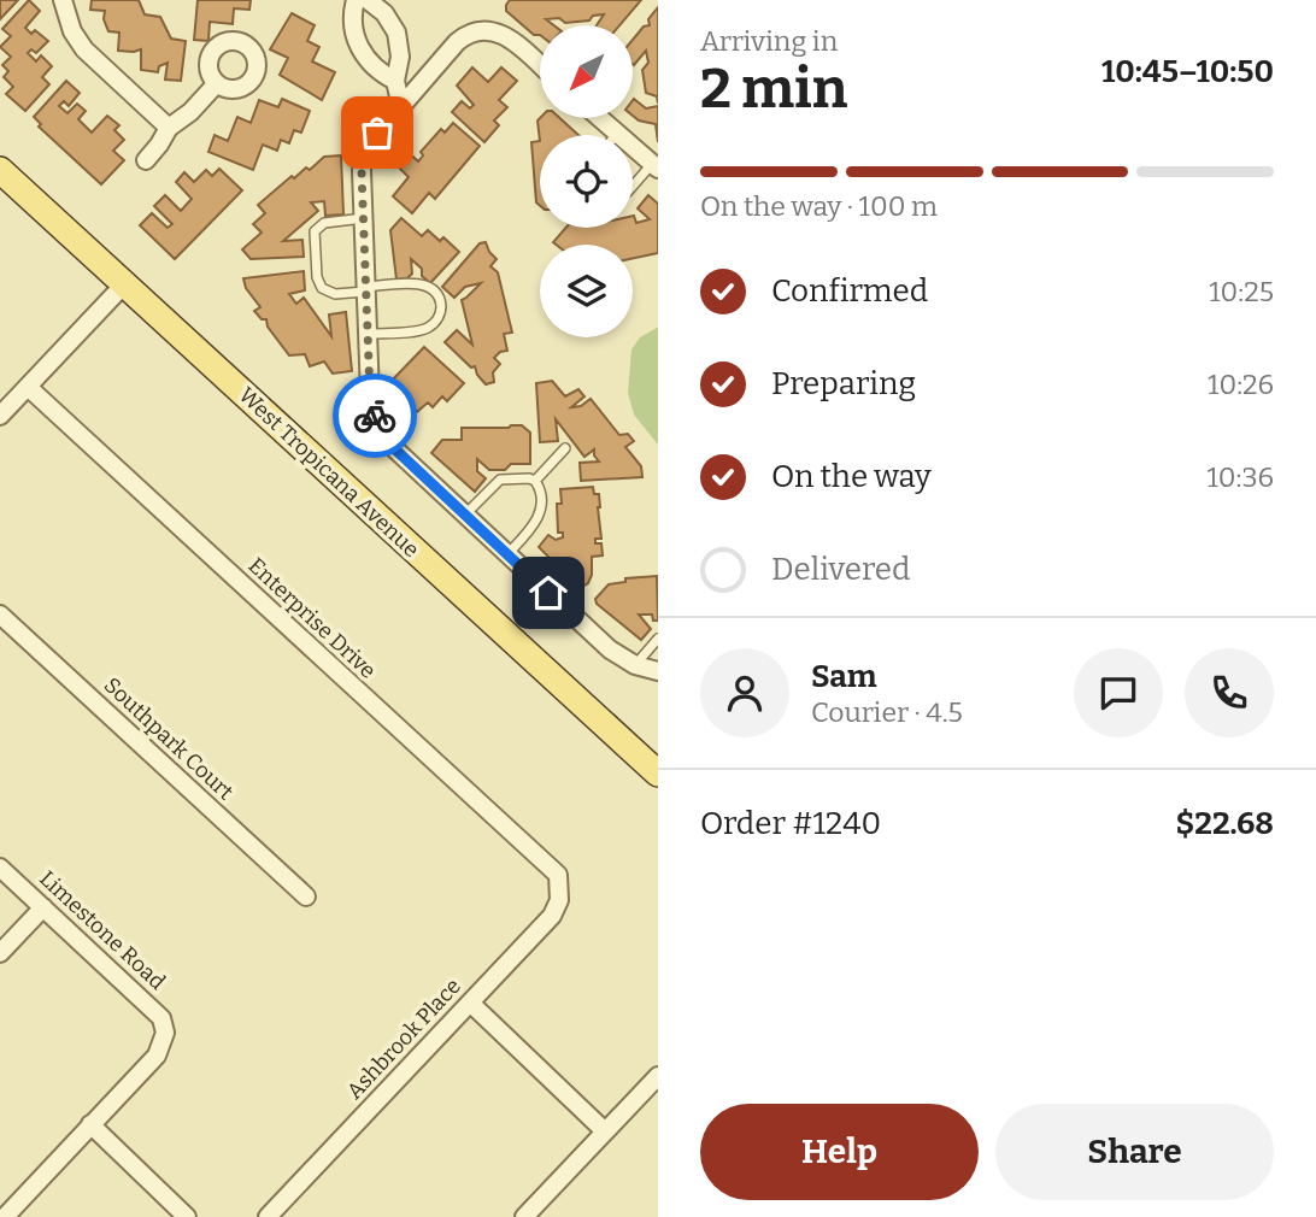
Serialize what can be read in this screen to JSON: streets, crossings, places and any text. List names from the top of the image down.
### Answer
{
  "streets": {
    "main road": ["West Tropicana Avenue"],
    "street": [
      "Enterprise Drive",
      "Southpark Court",
      "Limestone Road",
      "Ashbrook Place"
    ]
  },
  "crossings": [
    ["Enterprise Drive", "Ashbrook Place"]
  ],
  "north": "bottom left",
  "page": {
    "heading": ["2 min", "Arriving in", "10:45–10:50"],
    "panel": [
      "Sam",
      "Courier · 4.5",
      "Order #1240",
      "$22.68"
    ],
    "bar": "On the way · 100 m",
    "list": [
      ["Confirmed", "10:25"],
      ["Preparing", "10:26"],
      ["On the way", "10:36"],
      "Delivered"
    ],
    "buttons": ["Help", "Share"]
  }
}
